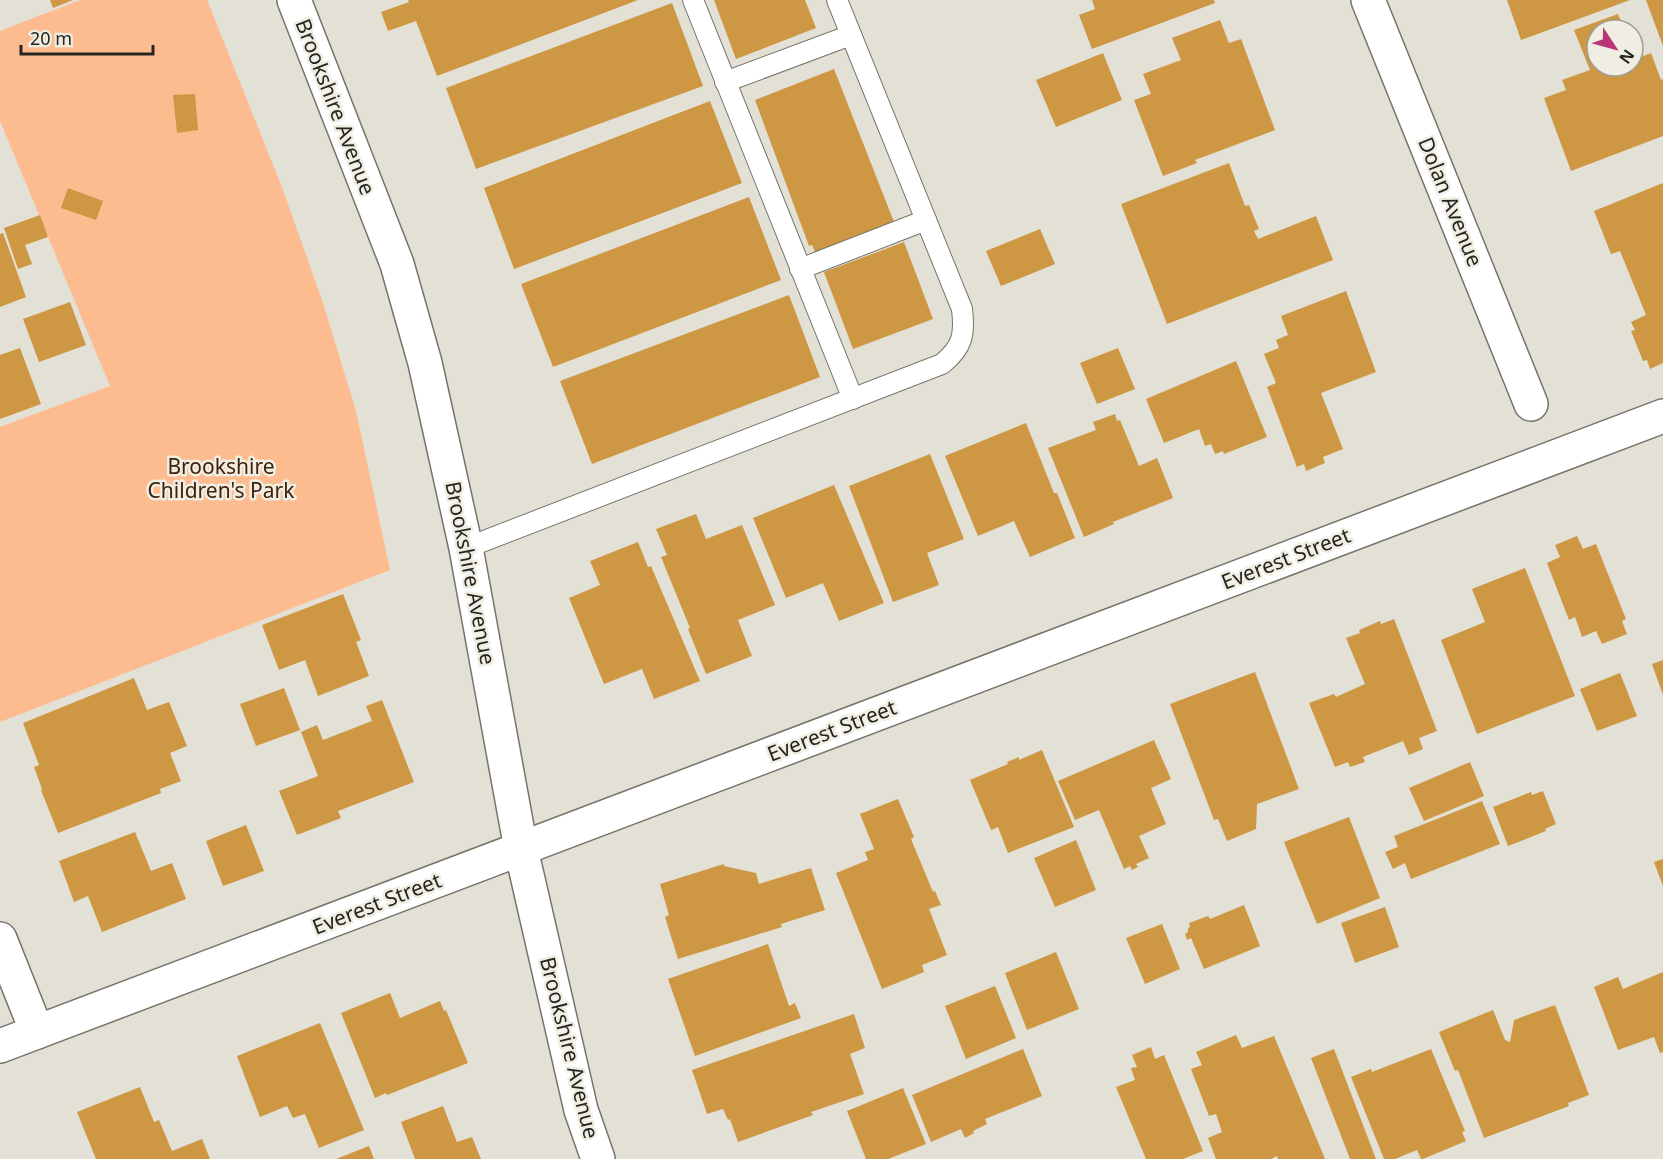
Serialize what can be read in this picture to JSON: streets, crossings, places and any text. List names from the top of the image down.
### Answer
{
  "streets": {
    "street": ["Brookshire Avenue", "Dolan Avenue", "Everest Street"]
  },
  "crossings": [
    ["Brookshire Avenue", "Everest Street"]
  ],
  "parks": ["Brookshire Children's Park"],
  "scale_bar": "20 m",
  "north": "bottom right"
}
